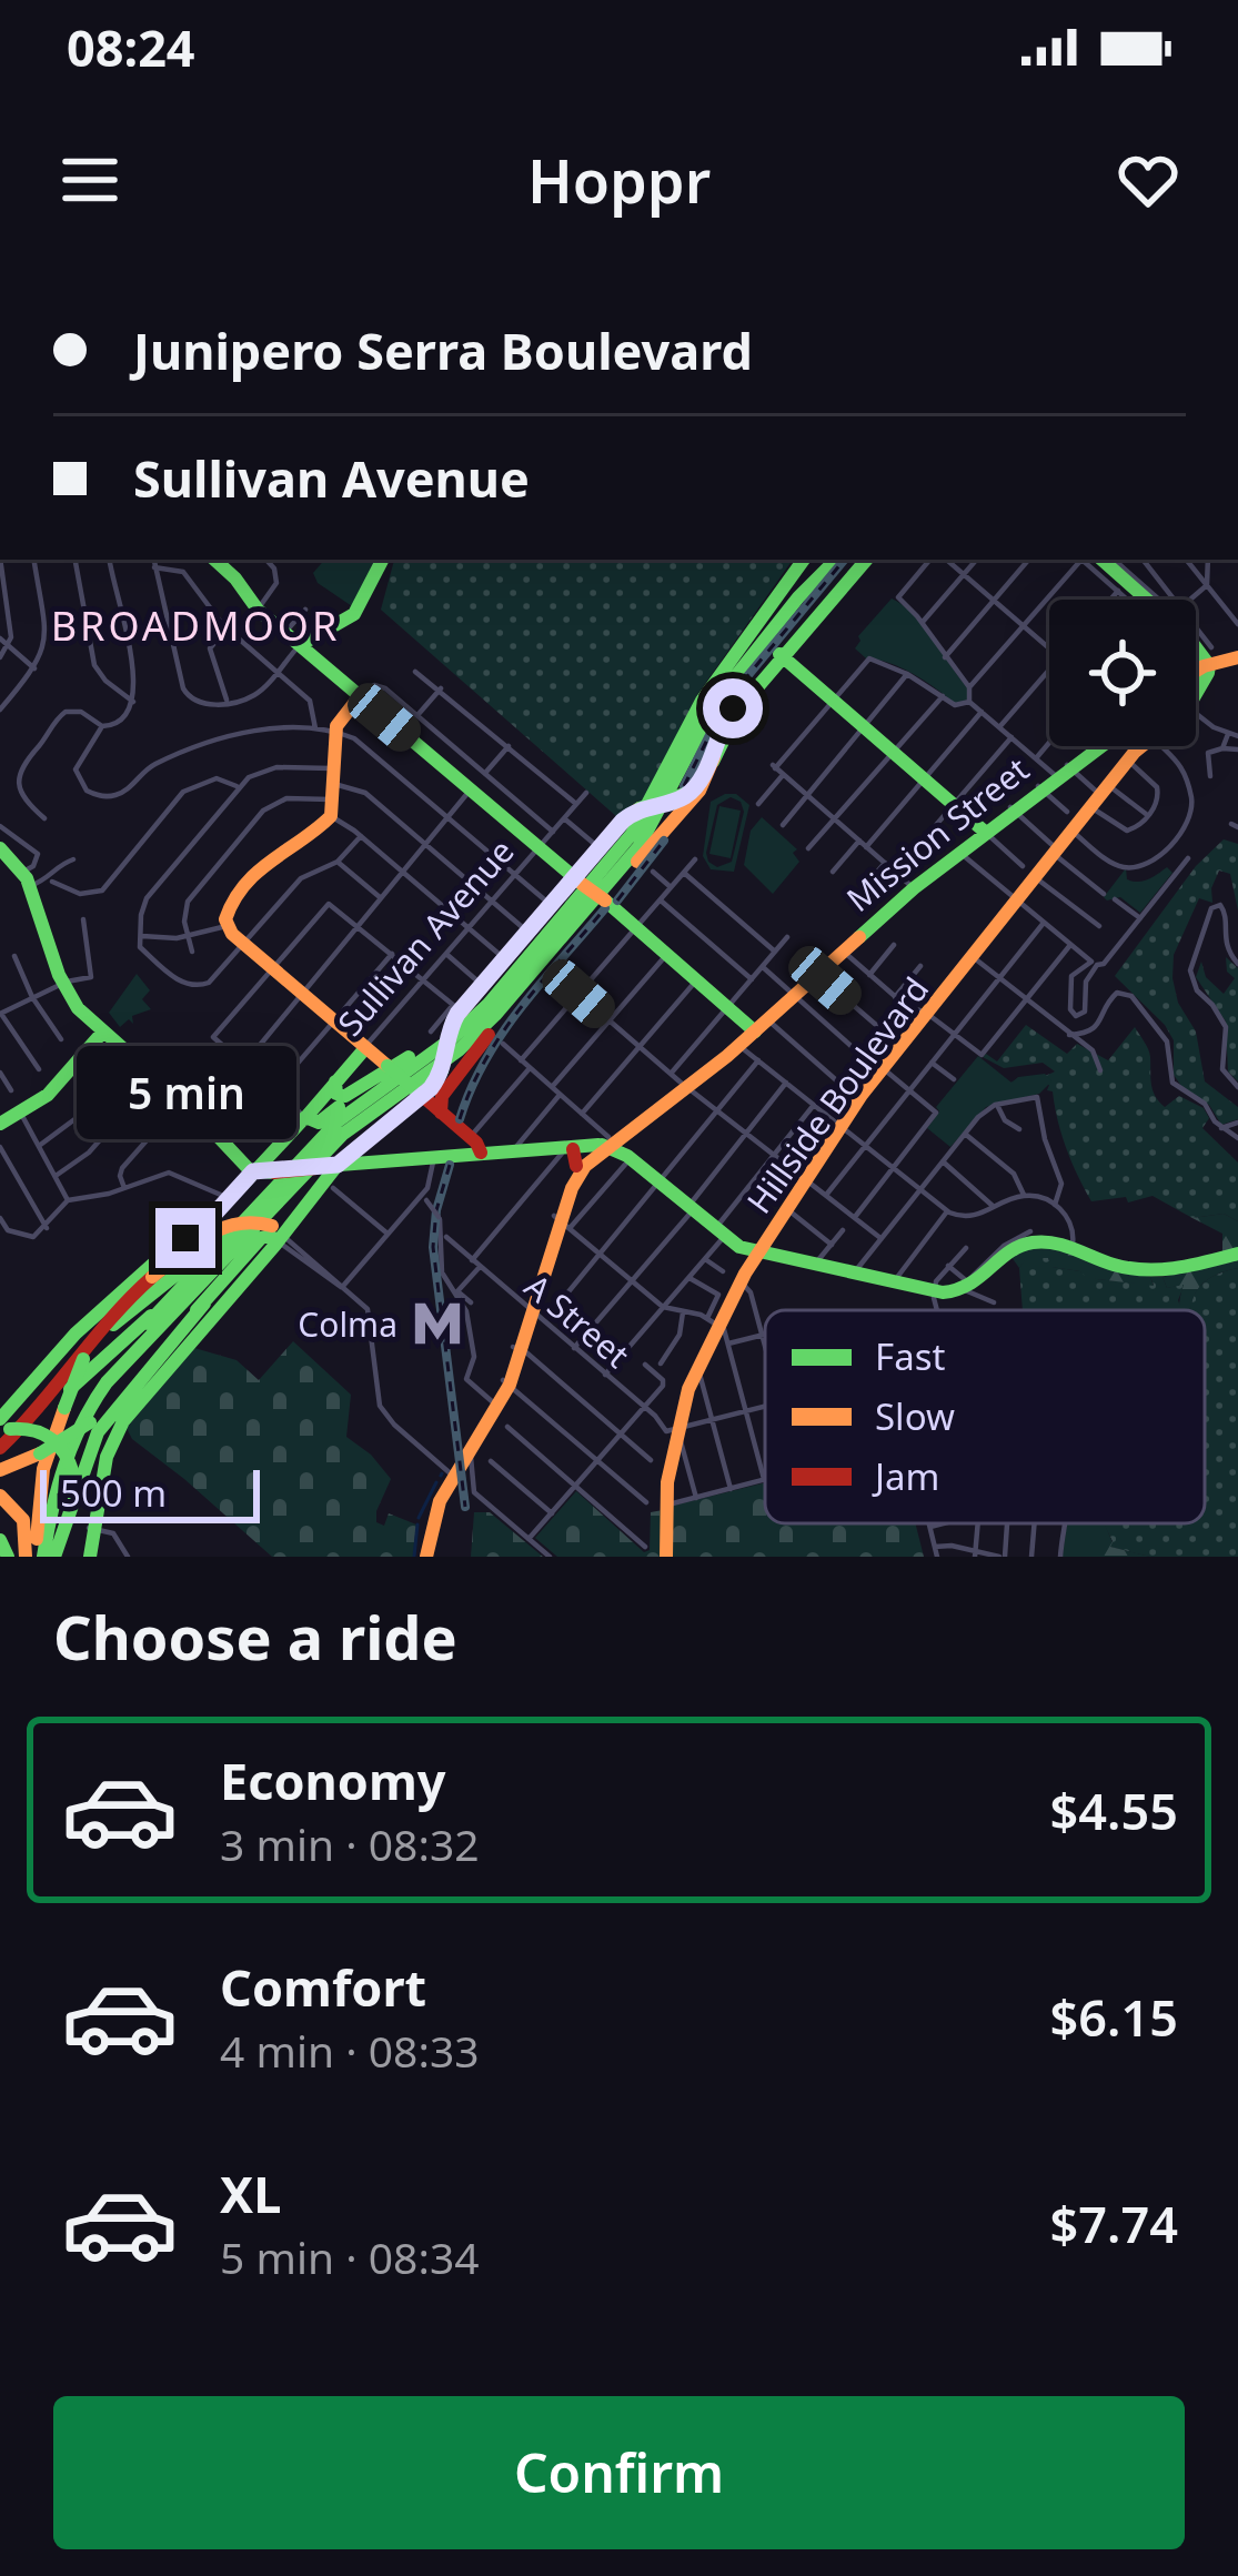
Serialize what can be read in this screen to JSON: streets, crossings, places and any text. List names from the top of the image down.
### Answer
{
  "streets": {
    "main road": ["Mission Street", "Sullivan Avenue", "Hillside Boulevard"],
    "street": ["A Street"]
  },
  "crossings": [
    ["Mission Street", "A Street"],
    ["Hillside Boulevard", "A Street"]
  ],
  "districts": ["BROADMOOR"],
  "places": {
    "metro station": ["Colma"]
  },
  "legend": ["Fast", "Slow", "Jam"],
  "scale_bar": "500 m",
  "page": {
    "status": "08:24",
    "header": "Hoppr",
    "banner": ["Junipero Serra Boulevard", "Sullivan Avenue"],
    "bubble": "5 min",
    "scale": "500 m",
    "heading": "Choose a ride",
    "list": [
      {
        "name": "Economy",
        "note": "3 min · 08:32",
        "value": "$4.55"
      },
      {
        "name": "Comfort",
        "note": "4 min · 08:33",
        "value": "$6.15"
      },
      {
        "name": "XL",
        "note": "5 min · 08:34",
        "value": "$7.74"
      }
    ],
    "buttons": "Confirm"
  }
}
